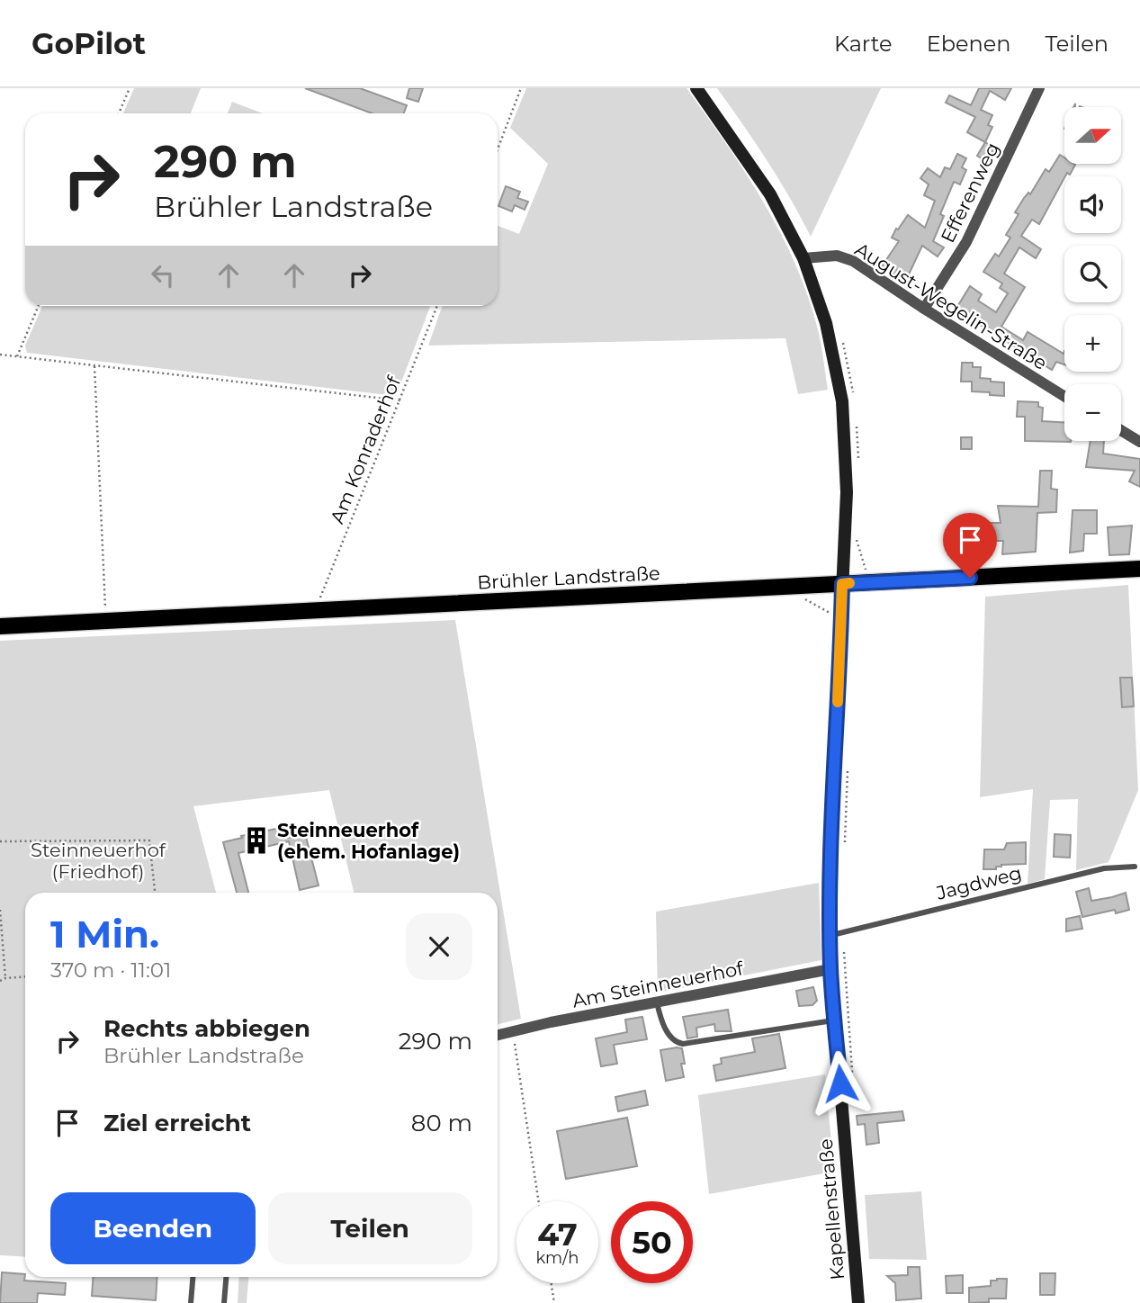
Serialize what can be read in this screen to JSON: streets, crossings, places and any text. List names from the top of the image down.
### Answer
{
  "streets": {
    "main road": ["Brühler Landstraße", "Kapellenstraße"],
    "street": ["Efferenweg", "August-Wegelin-Straße", "Am Steinneuerhof"],
    "lane": ["Jagdweg"],
    "path": ["Am Konraderhof"]
  },
  "crossings": [
    ["Efferenweg", "August-Wegelin-Straße"],
    ["August-Wegelin-Straße", "Kapellenstraße"],
    ["Am Konraderhof", "Brühler Landstraße"],
    ["Brühler Landstraße", "Kapellenstraße"],
    ["Jagdweg", "Kapellenstraße"],
    ["Am Steinneuerhof", "Kapellenstraße"]
  ],
  "parks": ["Steinneuerhof (Friedhof)"],
  "places": {
    "building": ["Steinneuerhof (ehem. Hofanlage)"]
  },
  "north": "right",
  "page": {
    "header": "GoPilot",
    "nav": ["Karte", "Ebenen", "Teilen"],
    "map_buttons": ["+", "−"],
    "turn": ["290 m", "Brühler Landstraße"],
    "heading": ["1 Min.", "370 m · 11:01"],
    "list": [
      {
        "name": "Rechts abbiegen",
        "note": "Brühler Landstraße",
        "value": "290 m"
      },
      {
        "name": "Ziel erreicht",
        "value": "80 m"
      }
    ],
    "buttons": ["Beenden", "Teilen"],
    "speed": "47 km/h",
    "limit": "50"
  }
}
